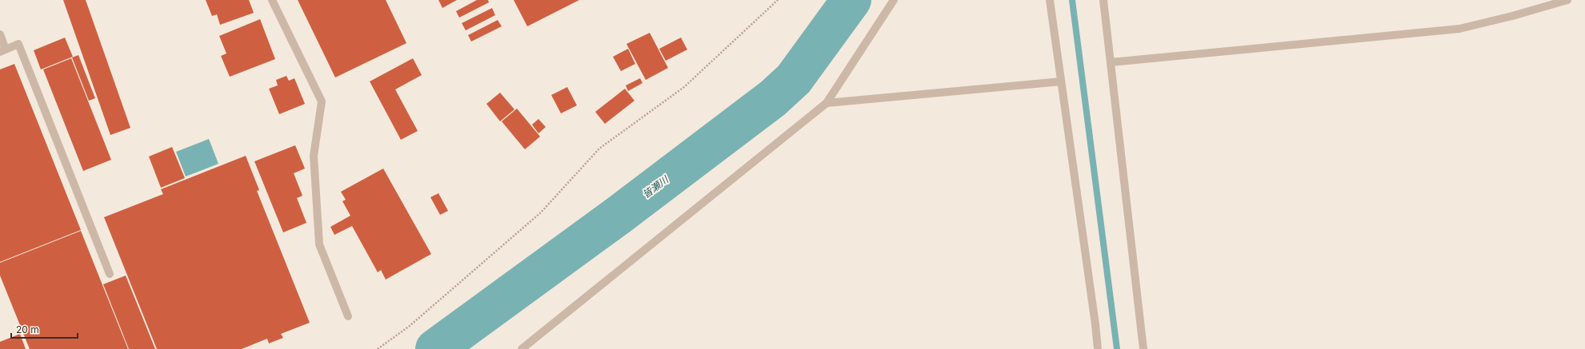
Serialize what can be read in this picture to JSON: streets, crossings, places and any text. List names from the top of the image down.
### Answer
{
  "water": ["皆瀬川"],
  "scale_bar": "20 m"
}
